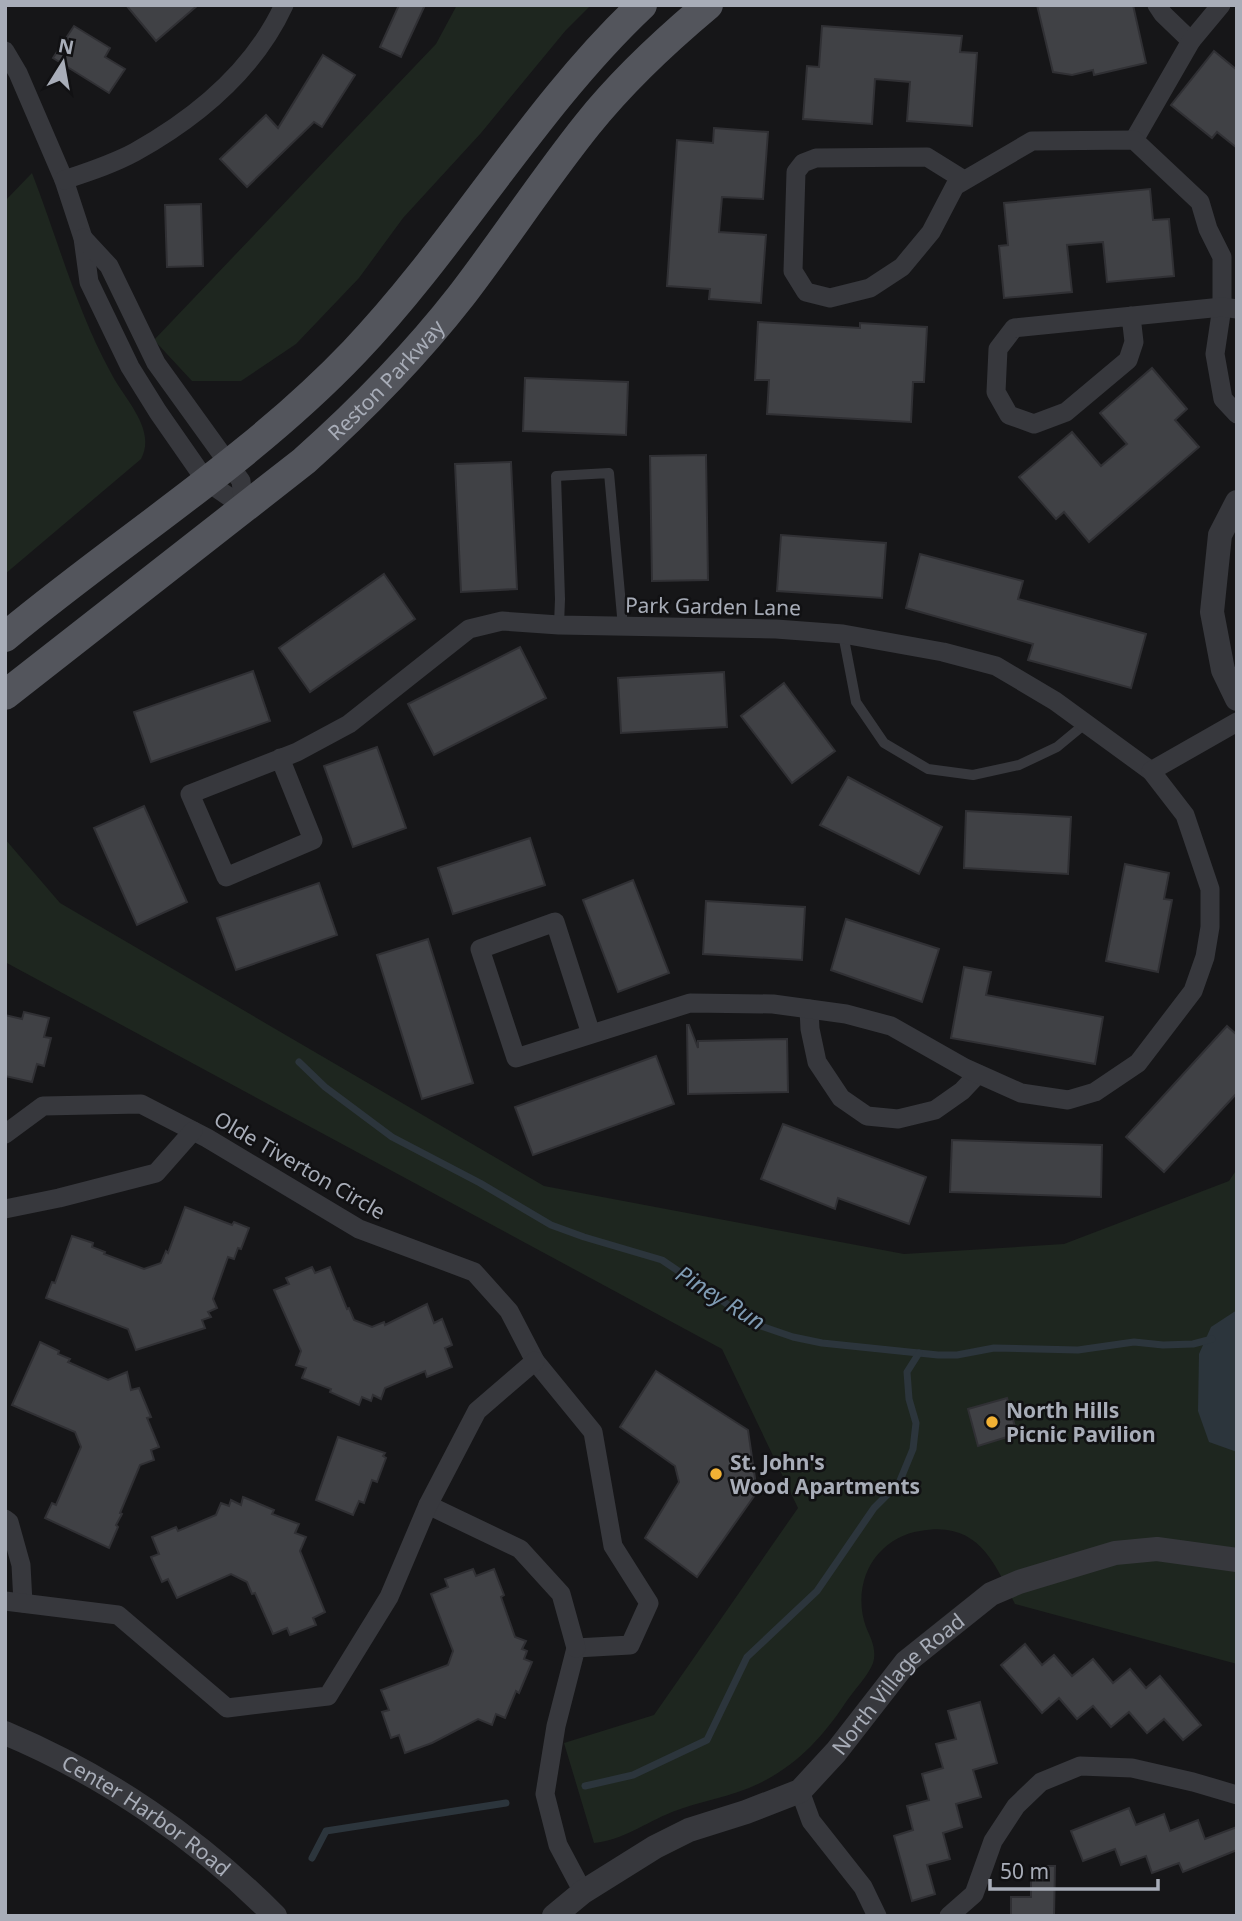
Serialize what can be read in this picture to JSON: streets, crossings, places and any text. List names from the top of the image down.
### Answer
{
  "streets": {
    "main road": ["Reston Parkway"],
    "street": [
      "Park Garden Lane",
      "Olde Tiverton Circle",
      "North Village Road",
      "Center Harbor Road"
    ]
  },
  "water": ["Piney Run"],
  "places": ["North Hills Picnic Pavilion", "St. John's Wood Apartments"],
  "scale_bar": "50 m",
  "north": "top"
}
